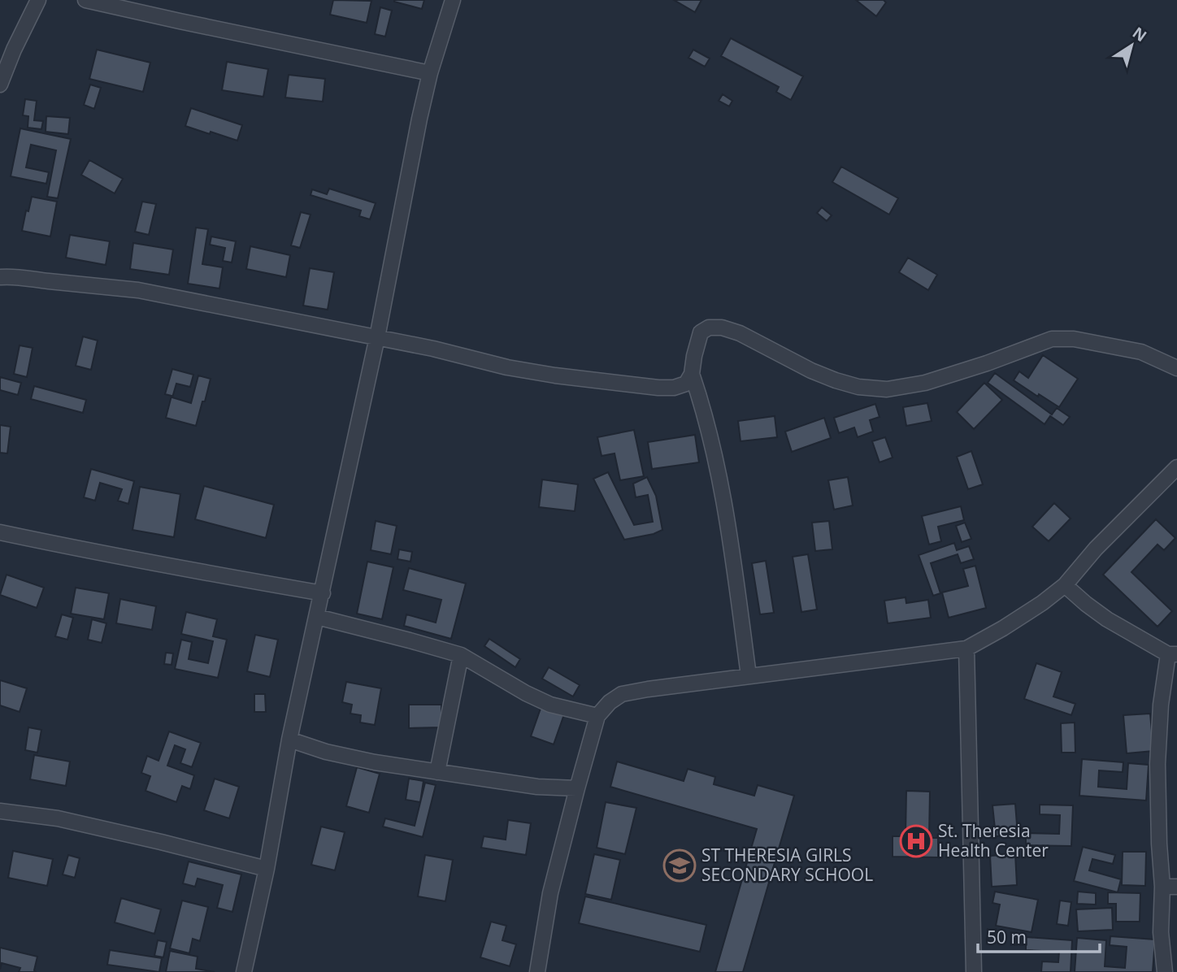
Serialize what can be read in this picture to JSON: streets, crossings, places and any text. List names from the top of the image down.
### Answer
{
  "places": {
    "hospital": ["St. Theresia Health Center"],
    "school or university": ["ST THERESIA GIRLS SECONDARY SCHOOL"]
  },
  "scale_bar": "50 m",
  "north": "top right"
}
